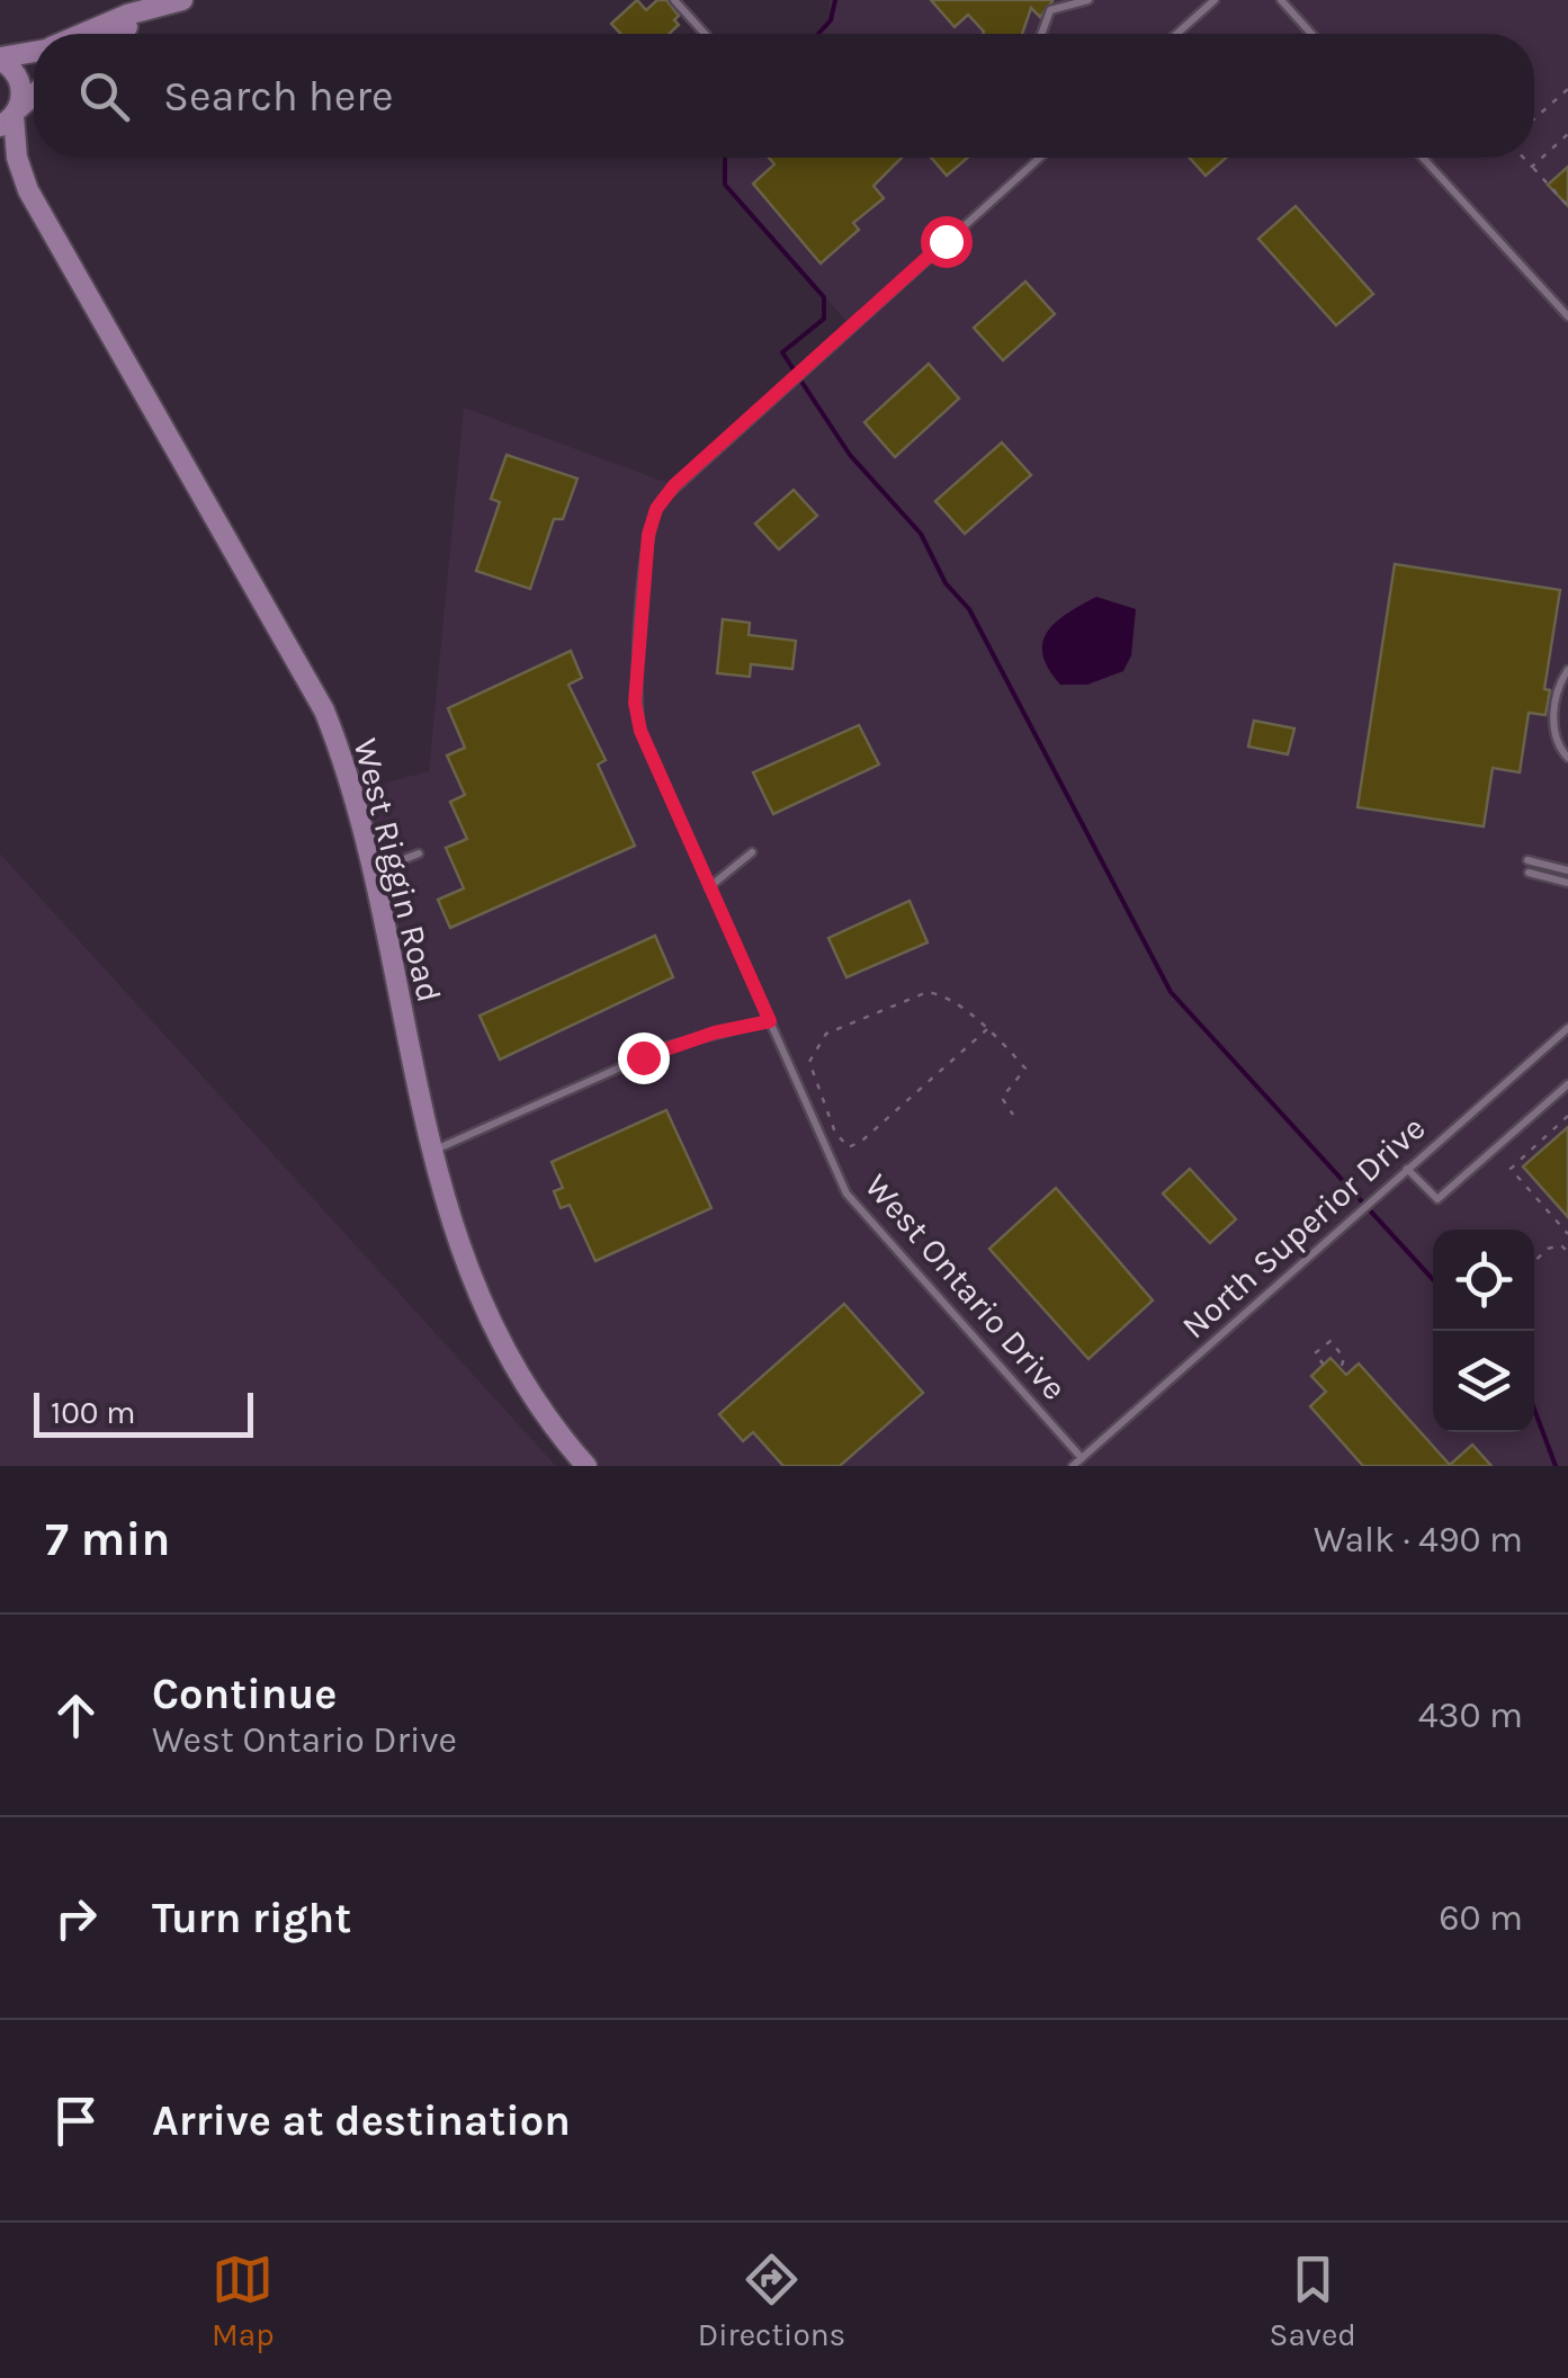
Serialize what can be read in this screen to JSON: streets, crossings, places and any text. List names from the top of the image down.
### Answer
{
  "streets": {
    "street": ["West Riggin Road"],
    "lane": ["North Superior Drive", "West Ontario Drive"]
  },
  "crossings": [
    ["North Superior Drive", "West Ontario Drive"]
  ],
  "scale_bar": "100 m",
  "page": {
    "search": "Search here",
    "scale": "100 m",
    "heading": ["7 min", "Walk · 490 m"],
    "list": [
      ["Continue", "West Ontario Drive", "430 m"],
      ["Turn right", "60 m"],
      "Arrive at destination"
    ],
    "nav": ["Map", "Directions", "Saved"]
  }
}
